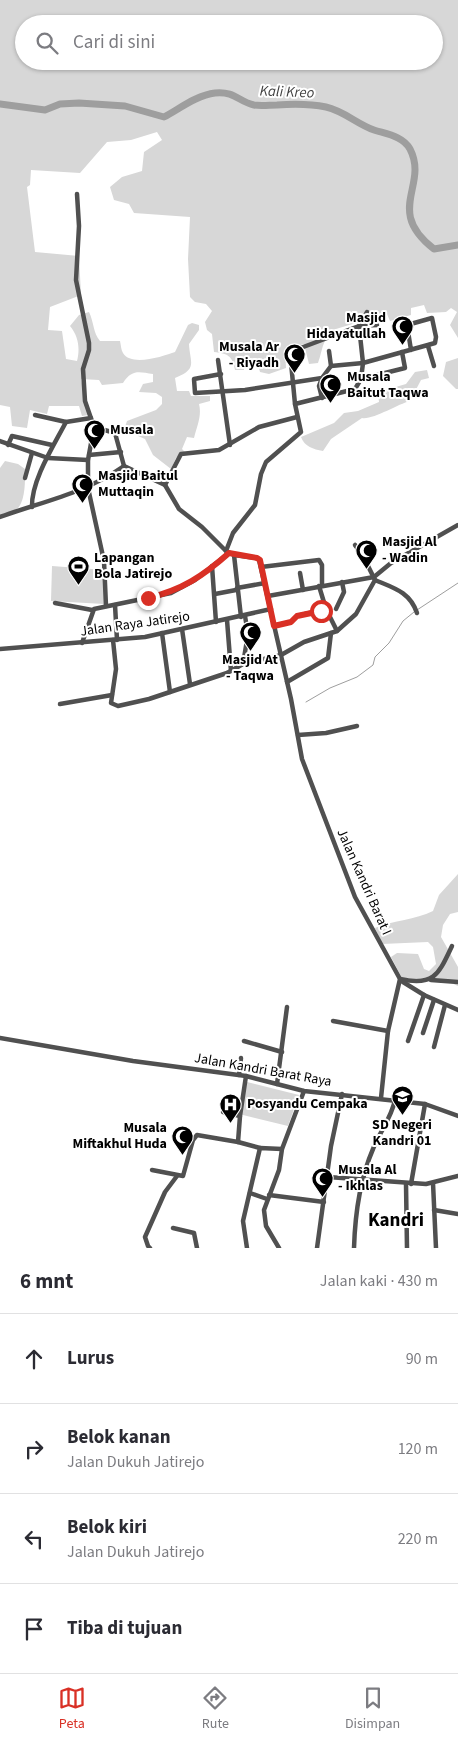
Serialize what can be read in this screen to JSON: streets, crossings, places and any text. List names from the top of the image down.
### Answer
{
  "streets": {
    "street": ["Jalan Raya Jatirejo", "Jalan Kandri Barat I", "Jalan Kandri Barat Raya"]
  },
  "crossings": [
    ["Jalan Raya Jatirejo", "Jalan Kandri Barat I"]
  ],
  "districts": ["Kandri"],
  "water": ["Kali Kreo"],
  "places": {
    "mosque": [
      "Masjid Hidayatullah",
      "Musala Ar - Riyadh",
      "Musala Baitut Taqwa",
      "Musala",
      "Masjid Baitul Muttaqin",
      "Masjid Al - Wadin",
      "Masjid At - Taqwa",
      "Musala Miftakhul Huda",
      "Musala Al - Ikhlas"
    ],
    "sports": ["Lapangan Bola Jatirejo"],
    "school or university": ["SD Negeri Kandri 01"],
    "hospital": ["Posyandu Cempaka"]
  },
  "page": {
    "search": "Cari di sini",
    "heading": ["6 mnt", "Jalan kaki · 430 m"],
    "list": [
      ["Lurus", "90 m"],
      ["Belok kanan", "Jalan Dukuh Jatirejo", "120 m"],
      ["Belok kiri", "Jalan Dukuh Jatirejo", "220 m"],
      "Tiba di tujuan"
    ],
    "nav": ["Peta", "Rute", "Disimpan"]
  }
}
